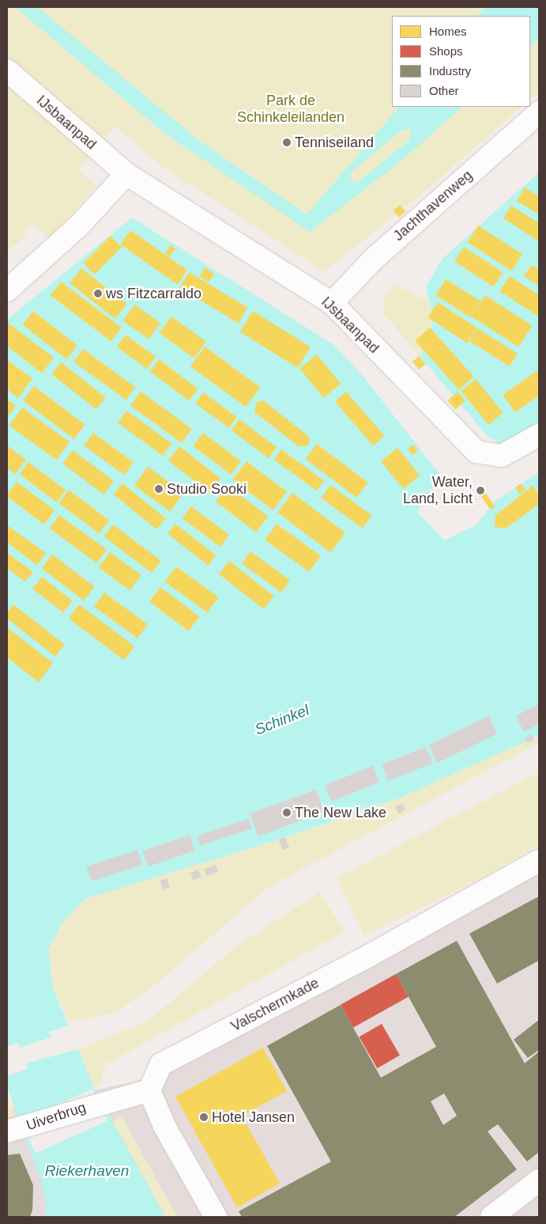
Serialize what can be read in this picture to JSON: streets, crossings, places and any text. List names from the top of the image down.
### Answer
{
  "streets": {
    "street": [
      "IJsbaanpad",
      "Jachthavenweg",
      "Valschermkade",
      "Uiverbrug"
    ]
  },
  "crossings": [
    ["IJsbaanpad", "Jachthavenweg"],
    ["Valschermkade", "Uiverbrug"]
  ],
  "water": ["Schinkel", "Riekerhaven"],
  "parks": ["Park de Schinkeleilanden"],
  "places": [
    "Tenniseiland",
    "ws Fitzcarraldo",
    "Studio Sooki",
    "Water, Land, Licht",
    "The New Lake",
    "Hotel Jansen"
  ],
  "legend": [
    "Homes",
    "Shops",
    "Industry",
    "Other"
  ]
}
